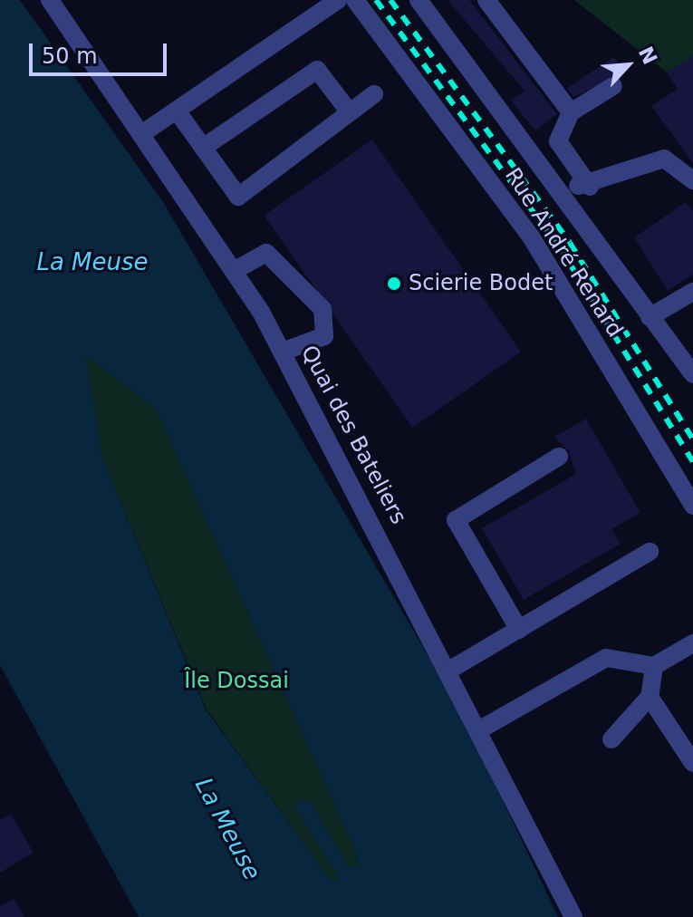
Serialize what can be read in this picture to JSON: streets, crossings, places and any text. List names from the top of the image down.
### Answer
{
  "streets": {
    "street": ["Rue André Renard", "Quai des Bateliers"]
  },
  "water": ["La Meuse"],
  "parks": ["Île Dossai"],
  "places": ["Scierie Bodet"],
  "scale_bar": "50 m",
  "north": "top right"
}
